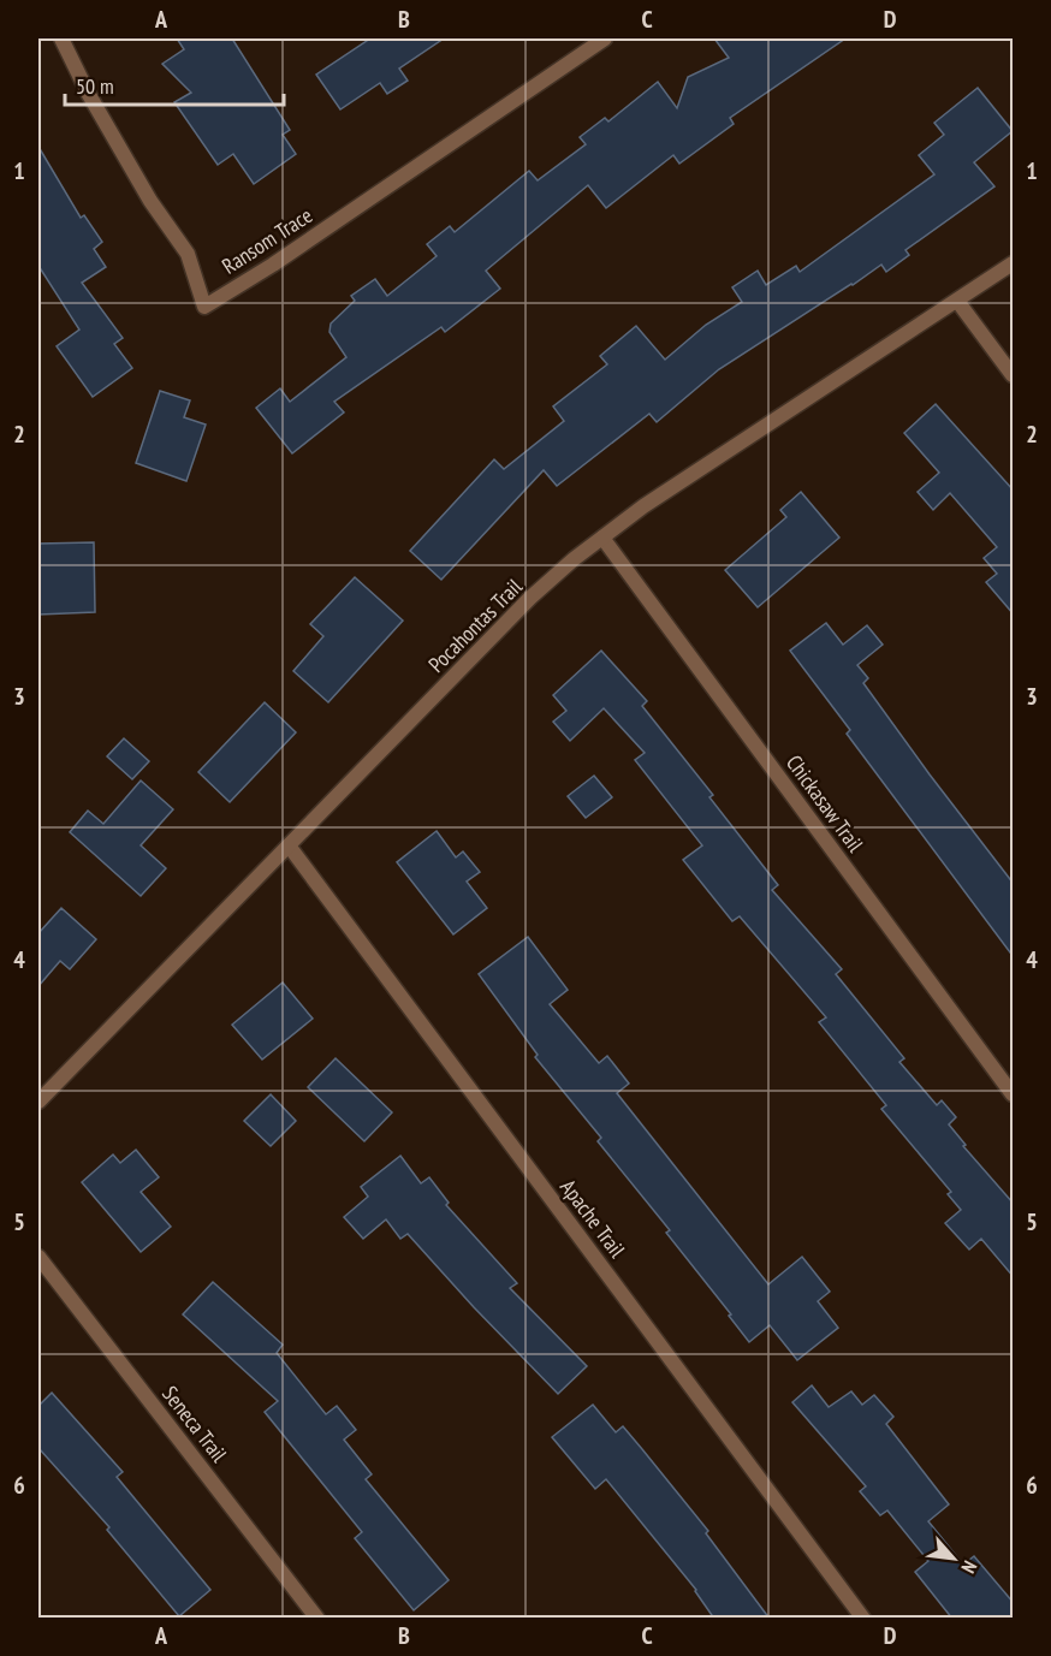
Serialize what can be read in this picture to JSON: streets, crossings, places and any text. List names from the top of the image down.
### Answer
{
  "streets": {
    "street": [
      "Ransom Trace",
      "Pocahontas Trail",
      "Chickasaw Trail",
      "Apache Trail",
      "Seneca Trail"
    ]
  },
  "crossings": [
    ["Pocahontas Trail", "Chickasaw Trail"],
    ["Pocahontas Trail", "Apache Trail"]
  ],
  "scale_bar": "50 m",
  "north": "bottom right",
  "grid": {
    "columns": [
      "A",
      "B",
      "C",
      "D"
    ],
    "rows": [
      "1",
      "2",
      "3",
      "4",
      "5",
      "6"
    ]
  }
}
